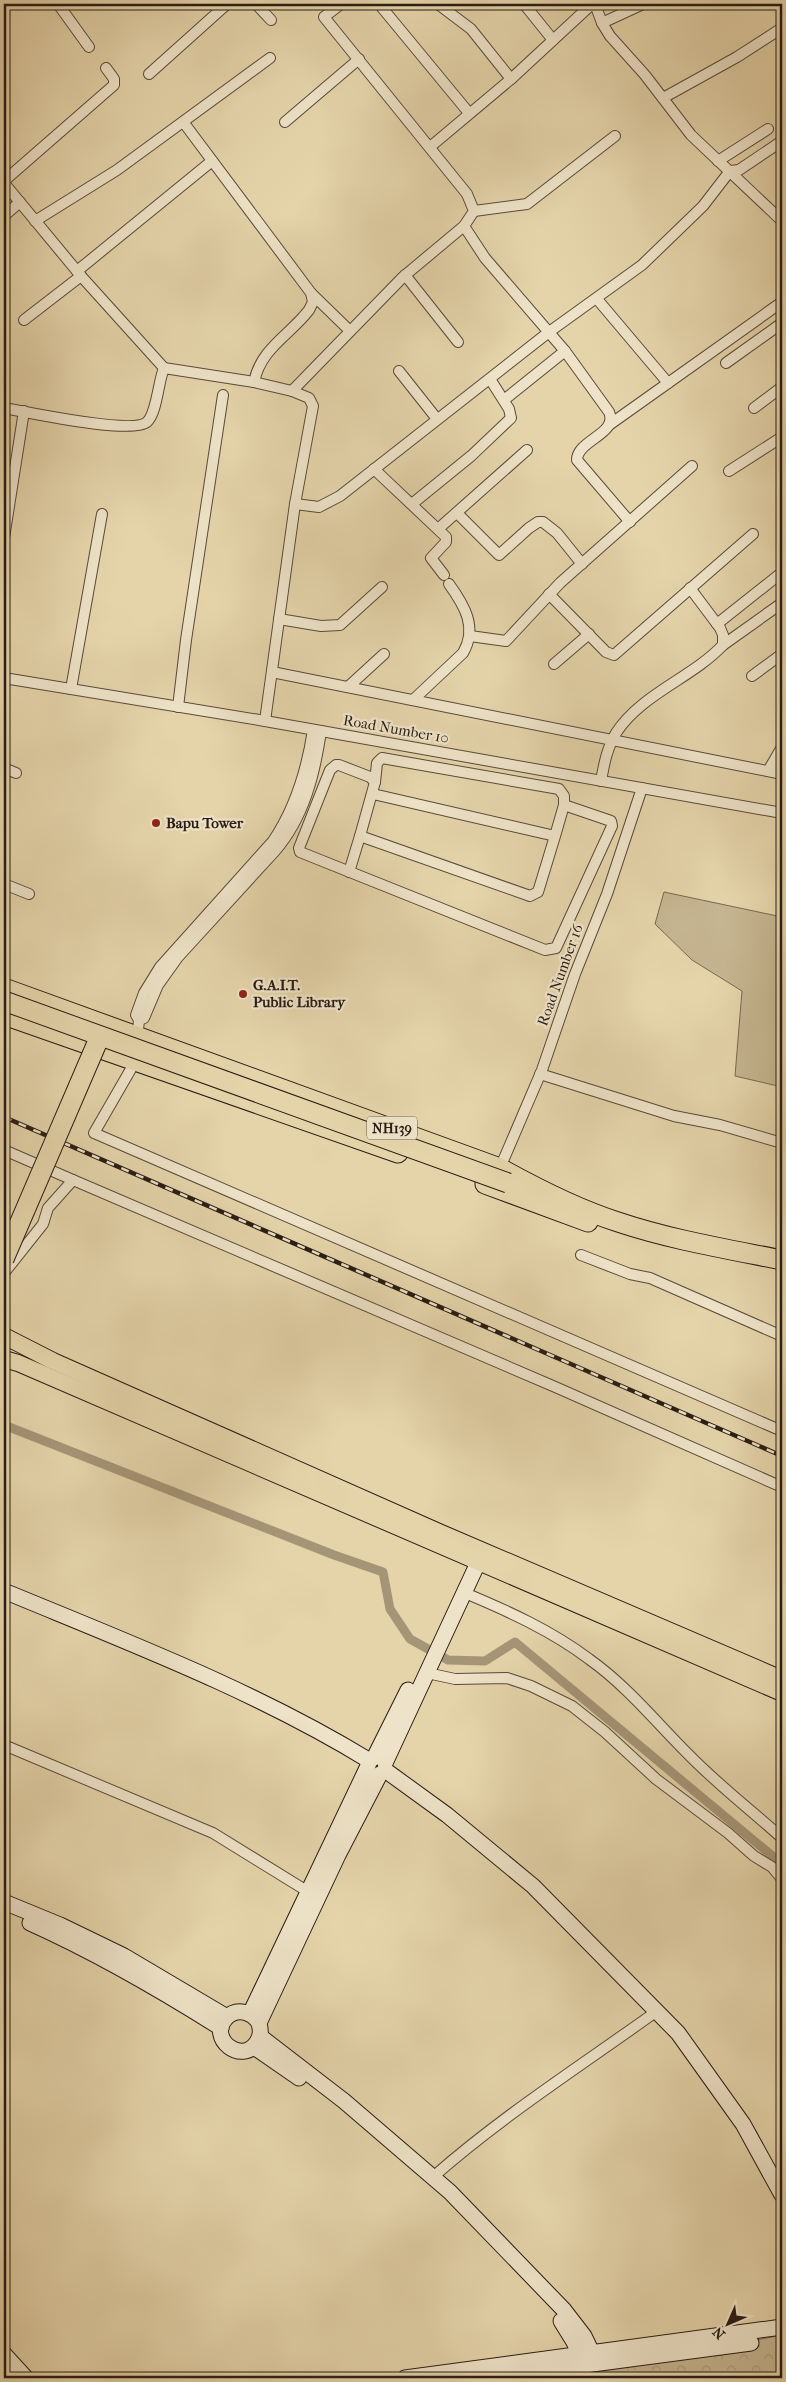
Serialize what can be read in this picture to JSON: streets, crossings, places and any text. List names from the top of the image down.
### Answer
{
  "streets": {
    "highway": ["NH139"],
    "street": ["Road Number 10", "Road Number 16"]
  },
  "crossings": [
    ["Road Number 10", "Road Number 16"],
    ["Road Number 16", "NH139"]
  ],
  "places": ["Bapu Tower", "G.A.I.T. Public Library"],
  "north": "bottom left"
}
